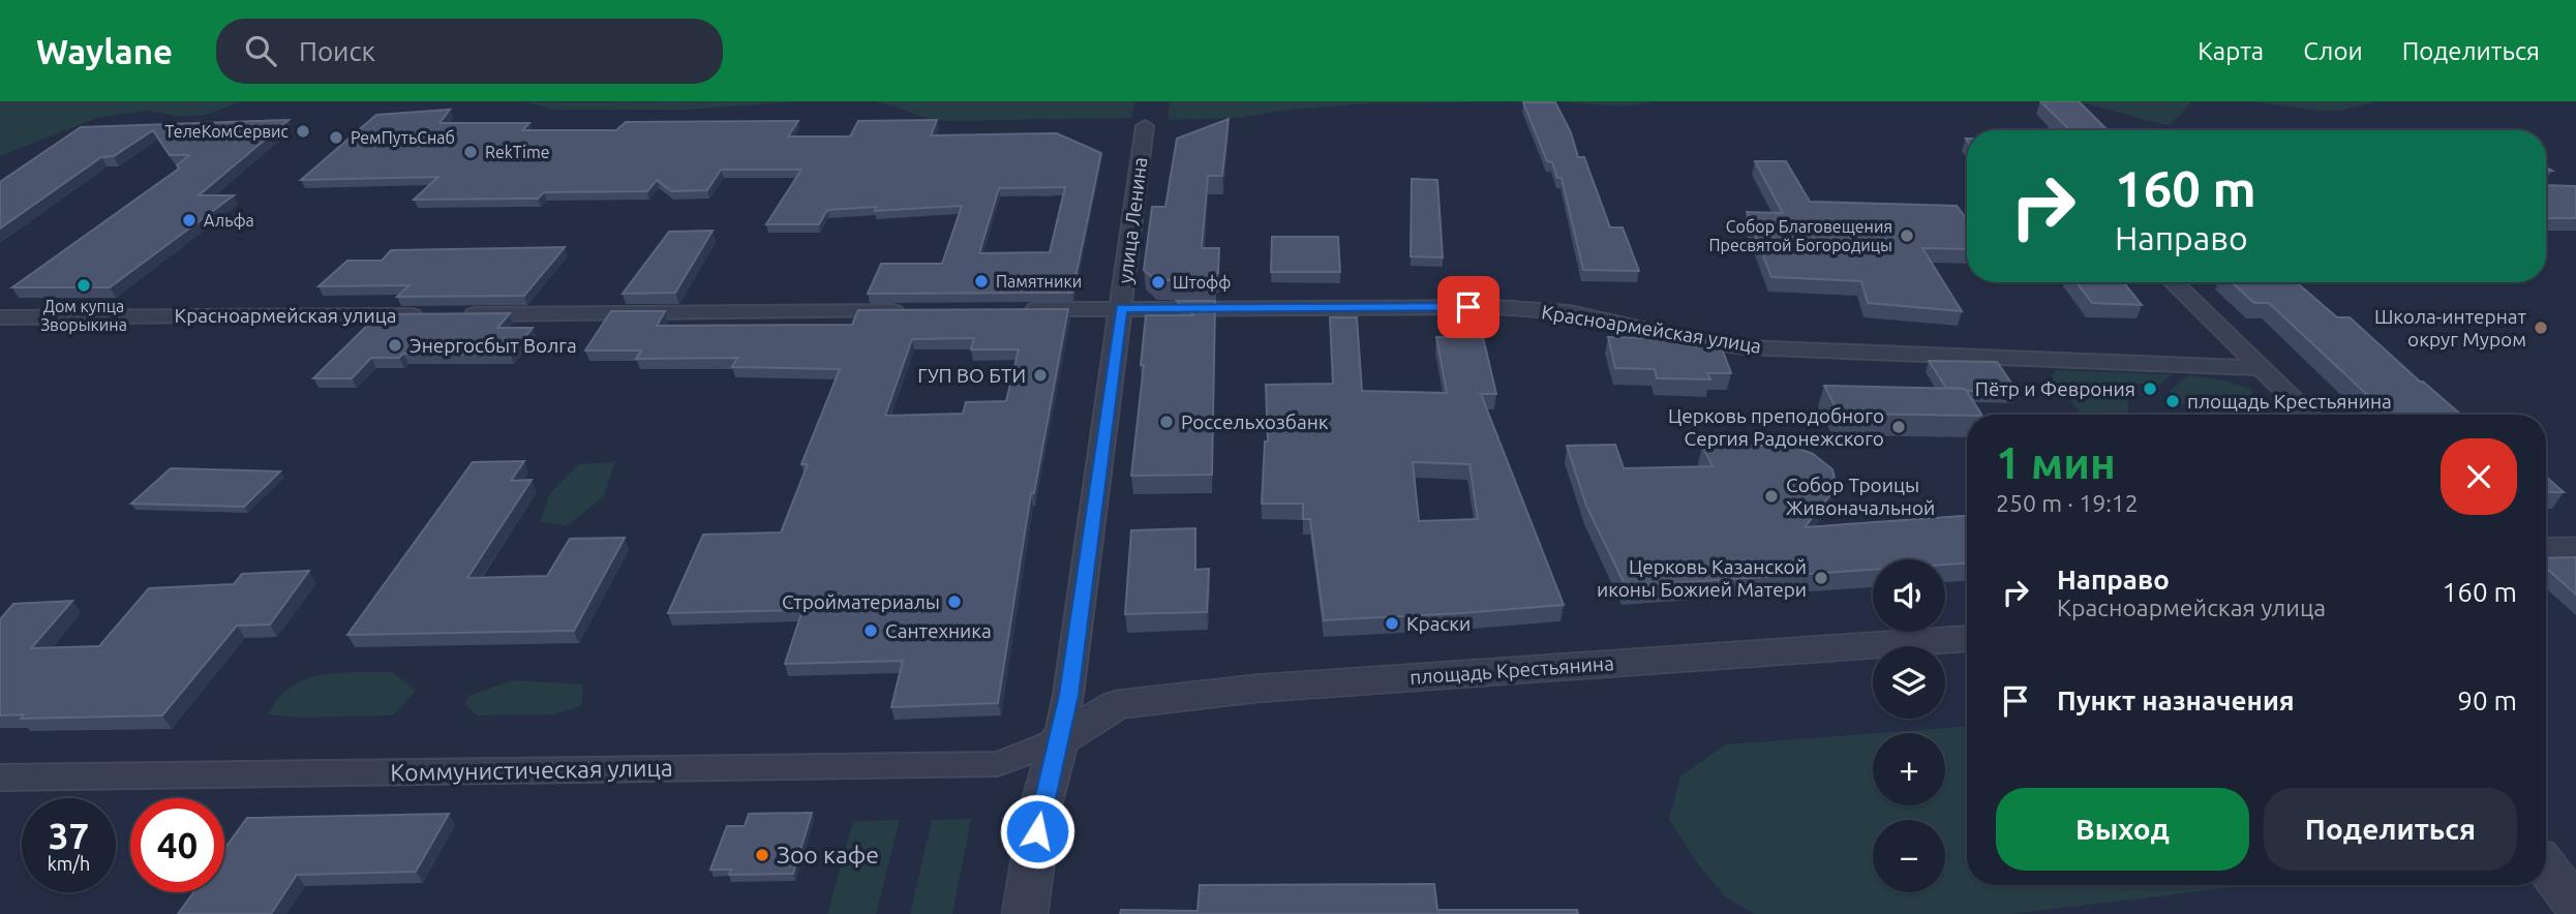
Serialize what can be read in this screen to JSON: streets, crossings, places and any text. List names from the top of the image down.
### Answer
{
  "streets": {
    "street": [
      "улица Ленина",
      "Красноармейская улица",
      "площадь Крестьянина",
      "Коммунистическая улица"
    ]
  },
  "crossings": [
    ["улица Ленина", "Красноармейская улица"],
    ["улица Ленина", "площадь Крестьянина"],
    ["улица Ленина", "Коммунистическая улица"],
    ["площадь Крестьянина", "Коммунистическая улица"]
  ],
  "places": [
    "ТелеКомСервис",
    "РемПутьСнаб",
    "RekTime",
    "Альфа",
    "Собор Благовещения Пресвятой Богородицы",
    "Памятники",
    "Штофф",
    "Дом купца Зворыкина",
    "Школа-интернат округ Муром",
    "Энергосбыт Волга",
    "ГУП ВО БТИ",
    "Пётр и Феврония",
    "площадь Крестьянина",
    "Россельхозбанк",
    "Церковь преподобного Сергия Радонежского",
    "Собор Троицы Живоначальной",
    "Церковь Казанской иконы Божией Матери",
    "Стройматериалы",
    "Краски",
    "Сантехника",
    "Зоо кафе"
  ],
  "page": {
    "header": "Waylane",
    "search": "Поиск",
    "nav": ["Карта", "Слои", "Поделиться"],
    "turn": ["160 m", "Направо"],
    "heading": ["1 мин", "250 m · 19:12"],
    "list": [
      {
        "name": "Направо",
        "note": "Красноармейская улица",
        "value": "160 m"
      },
      {
        "name": "Пункт назначения",
        "value": "90 m"
      }
    ],
    "map_buttons": ["+", "−"],
    "buttons": ["Выход", "Поделиться"],
    "speed": "37 km/h",
    "limit": "40"
  }
}
